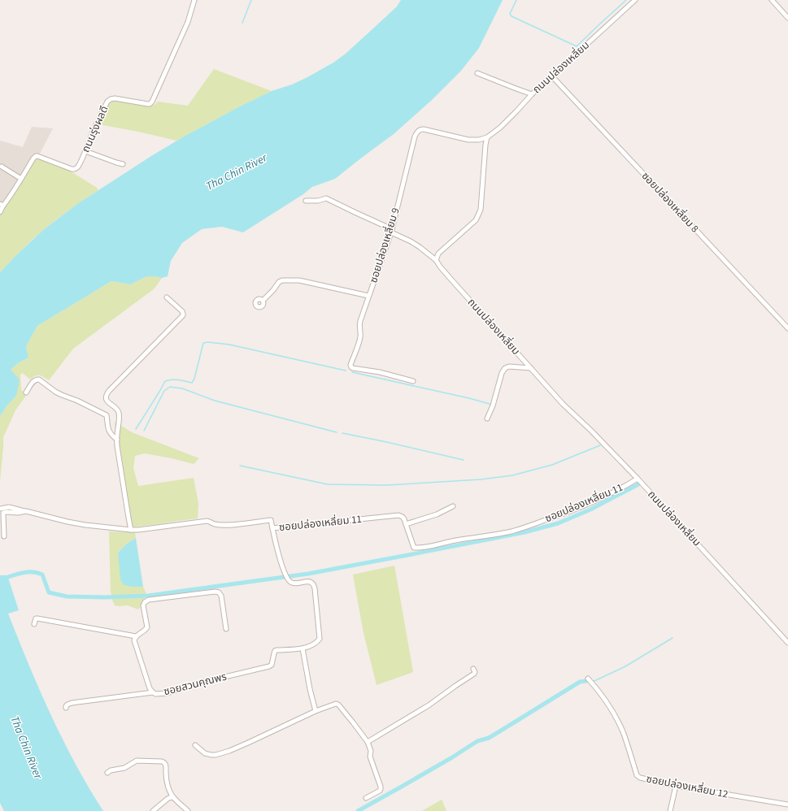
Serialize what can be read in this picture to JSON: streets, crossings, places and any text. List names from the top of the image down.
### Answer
{
  "streets": {
    "street": [
      "ถนนปล่องเหลี่ยม",
      "ถนนรุ่งผลดี",
      "ซอยปล่องเหลี่ยม 8",
      "ซอยปล่องเหลี่ยม 9",
      "ซอยปล่องเหลี่ยม 11",
      "ซอยสวนคุณพร",
      "ซอยปล่องเหลี่ยม 12"
    ]
  },
  "crossings": [
    ["ถนนปล่องเหลี่ยม", "ซอยปล่องเหลี่ยม 8"],
    ["ถนนปล่องเหลี่ยม", "ซอยปล่องเหลี่ยม 9"],
    ["ถนนปล่องเหลี่ยม", "ซอยปล่องเหลี่ยม 11"],
    ["ซอยปล่องเหลี่ยม 11", "ซอยสวนคุณพร"]
  ],
  "water": ["Tha Chin River"]
}
